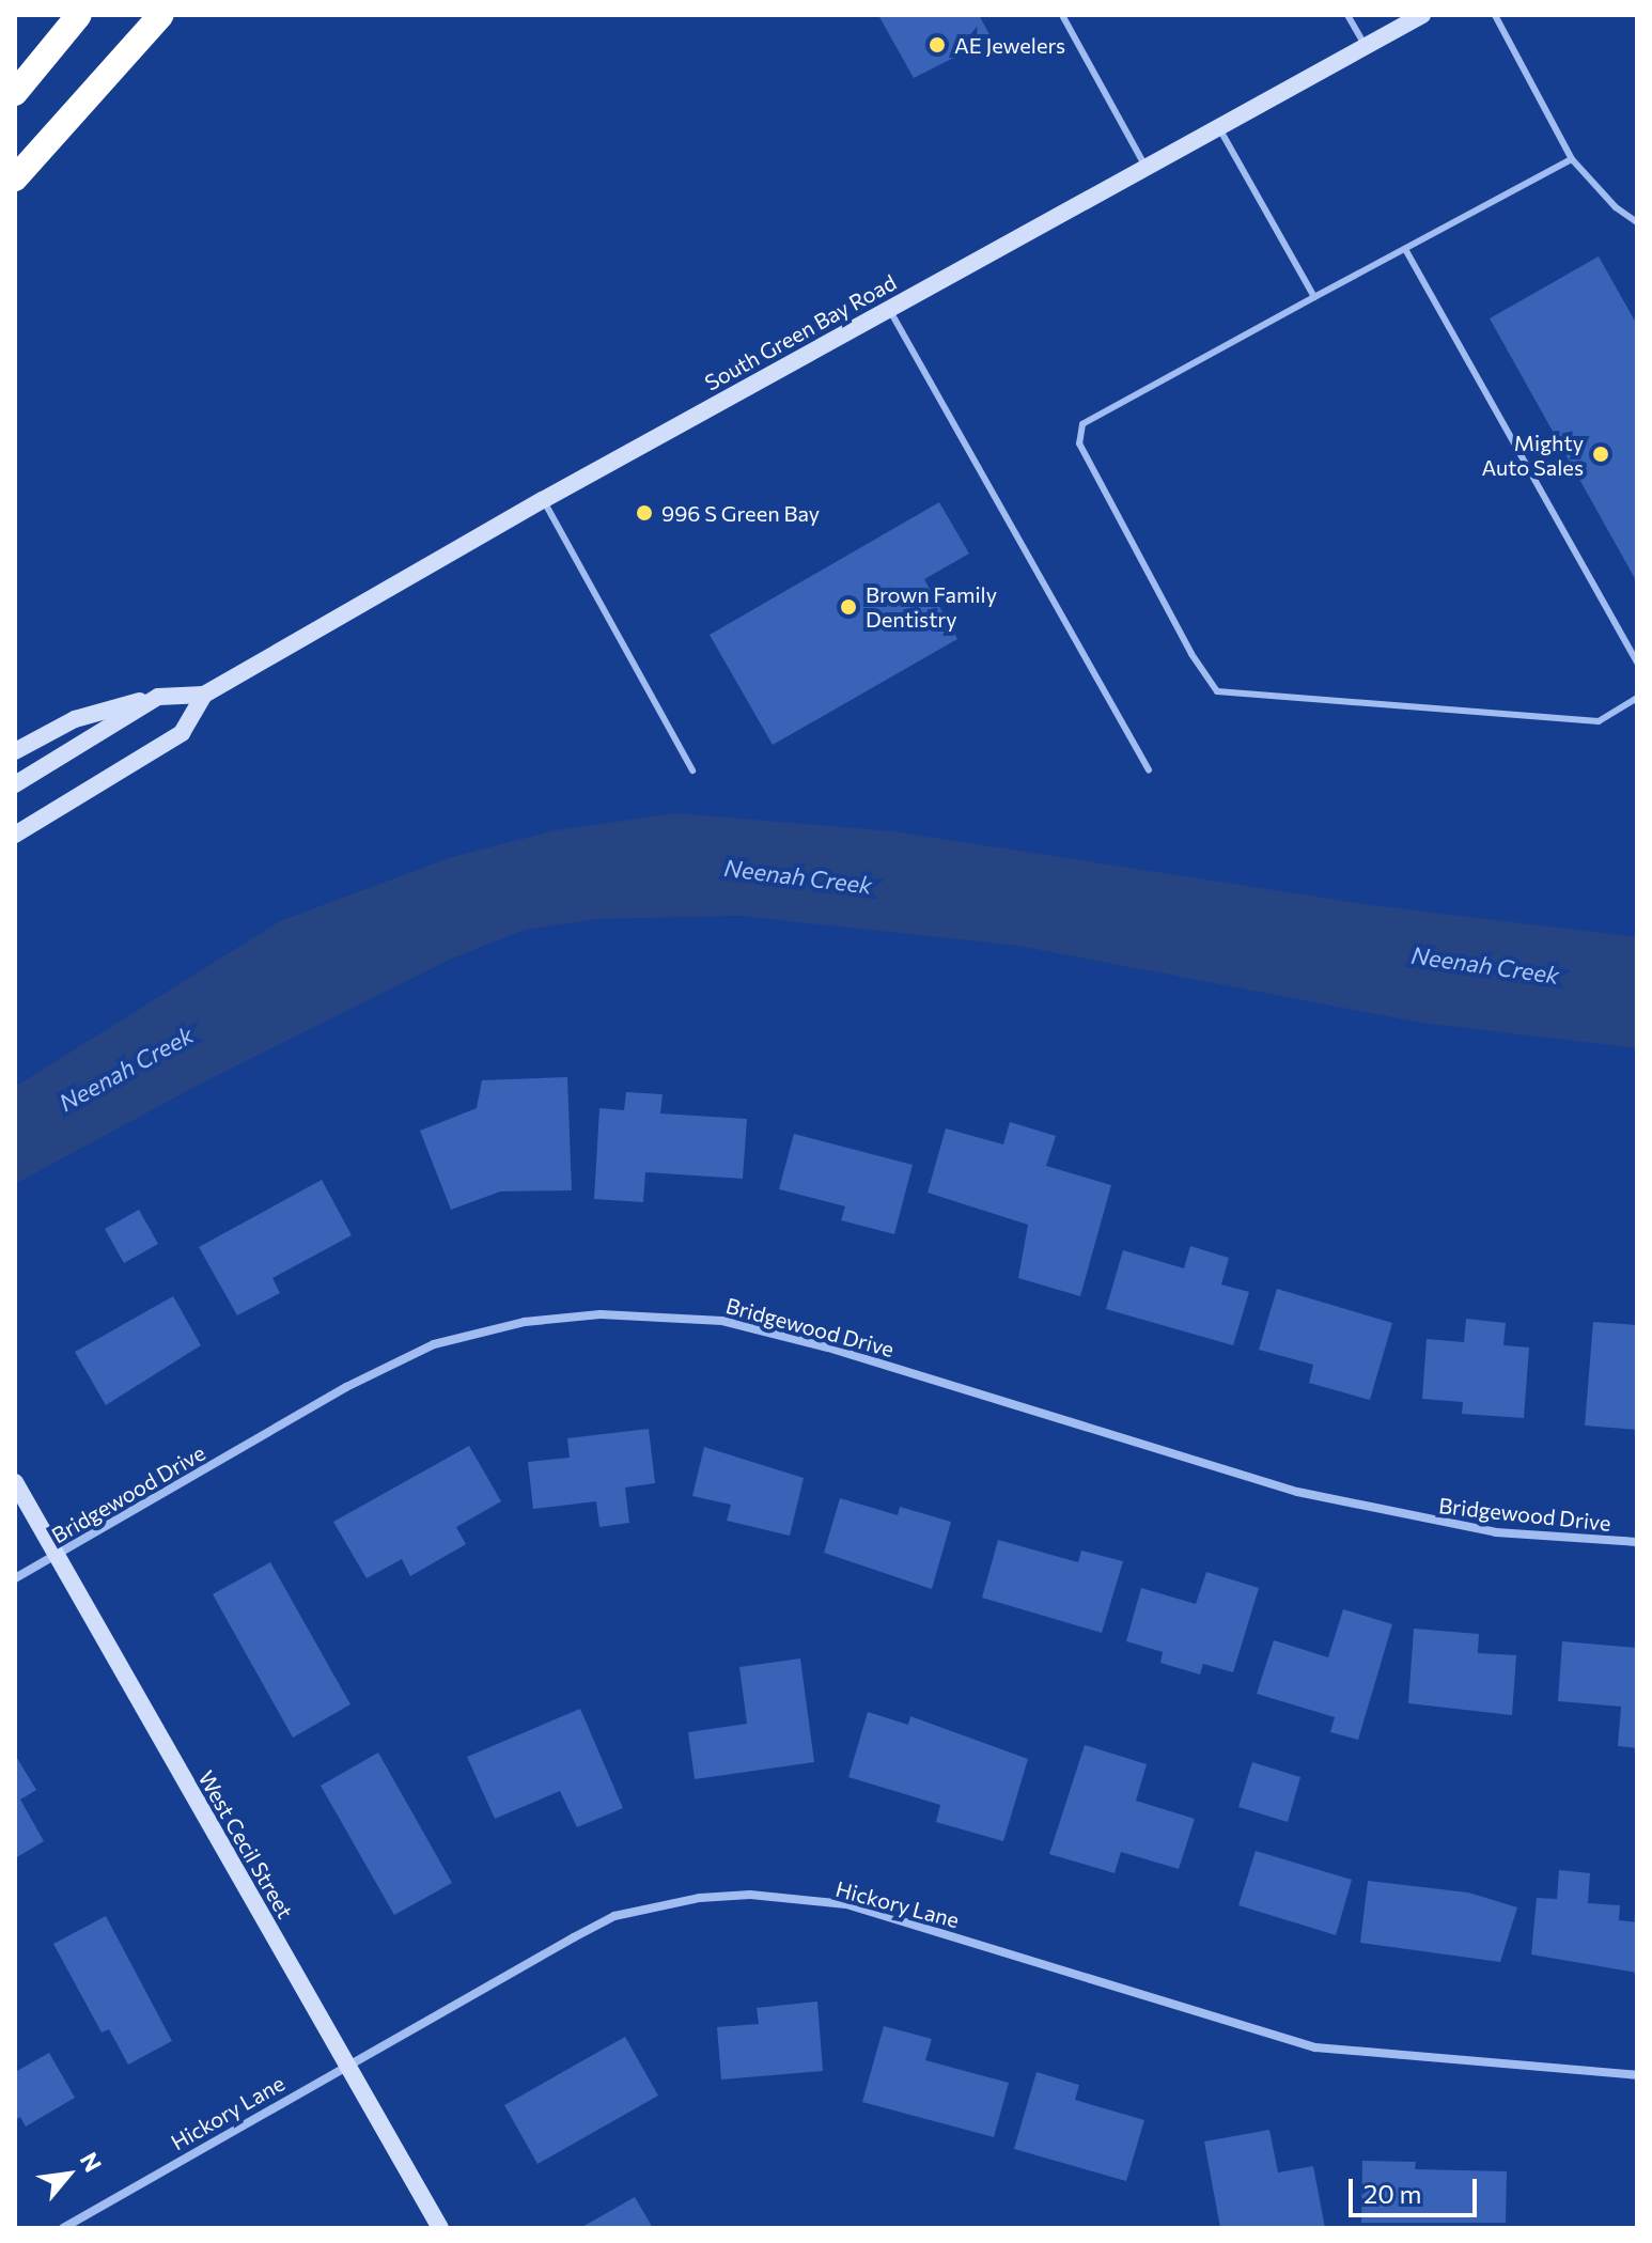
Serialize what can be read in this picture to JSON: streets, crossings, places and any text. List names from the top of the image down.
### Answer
{
  "streets": {
    "main road": ["South Green Bay Road", "West Cecil Street"],
    "street": ["Bridgewood Drive", "Hickory Lane"]
  },
  "crossings": [
    ["Bridgewood Drive", "West Cecil Street"],
    ["West Cecil Street", "Hickory Lane"]
  ],
  "water": ["Neenah Creek"],
  "places": [
    "AE Jewelers",
    "Mighty Auto Sales",
    "996 S Green Bay",
    "Brown Family Dentistry"
  ],
  "scale_bar": "20 m",
  "north": "top right"
}
